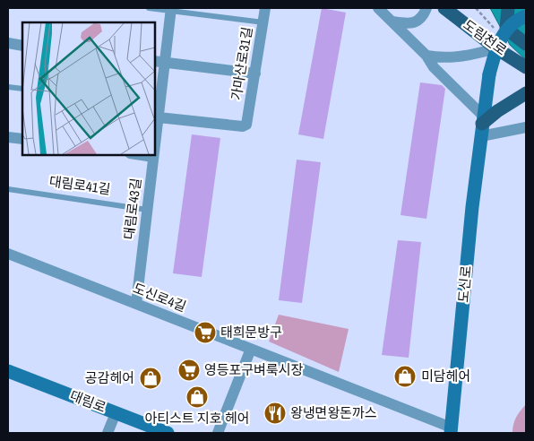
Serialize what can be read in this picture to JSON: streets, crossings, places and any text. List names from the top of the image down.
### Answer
{
  "streets": {
    "main road": ["도림천로", "도신로", "대림로"],
    "street": ["가마산로31길", "대림로43길", "도신로4길"],
    "lane": ["대림로41길"]
  },
  "crossings": [
    ["도림천로", "도신로"],
    ["가마산로31길", "대림로43길"],
    ["대림로41길", "대림로43길"],
    ["대림로43길", "도신로4길"],
    ["도신로", "도신로4길"]
  ],
  "places": {
    "supermarket": ["태희문방구", "영등포구벼룩시장"],
    "shop": ["미담헤어", "공감헤어", "아티스트 지호 헤어"],
    "restaurant": ["왕냉면왕돈까스"]
  }
}
